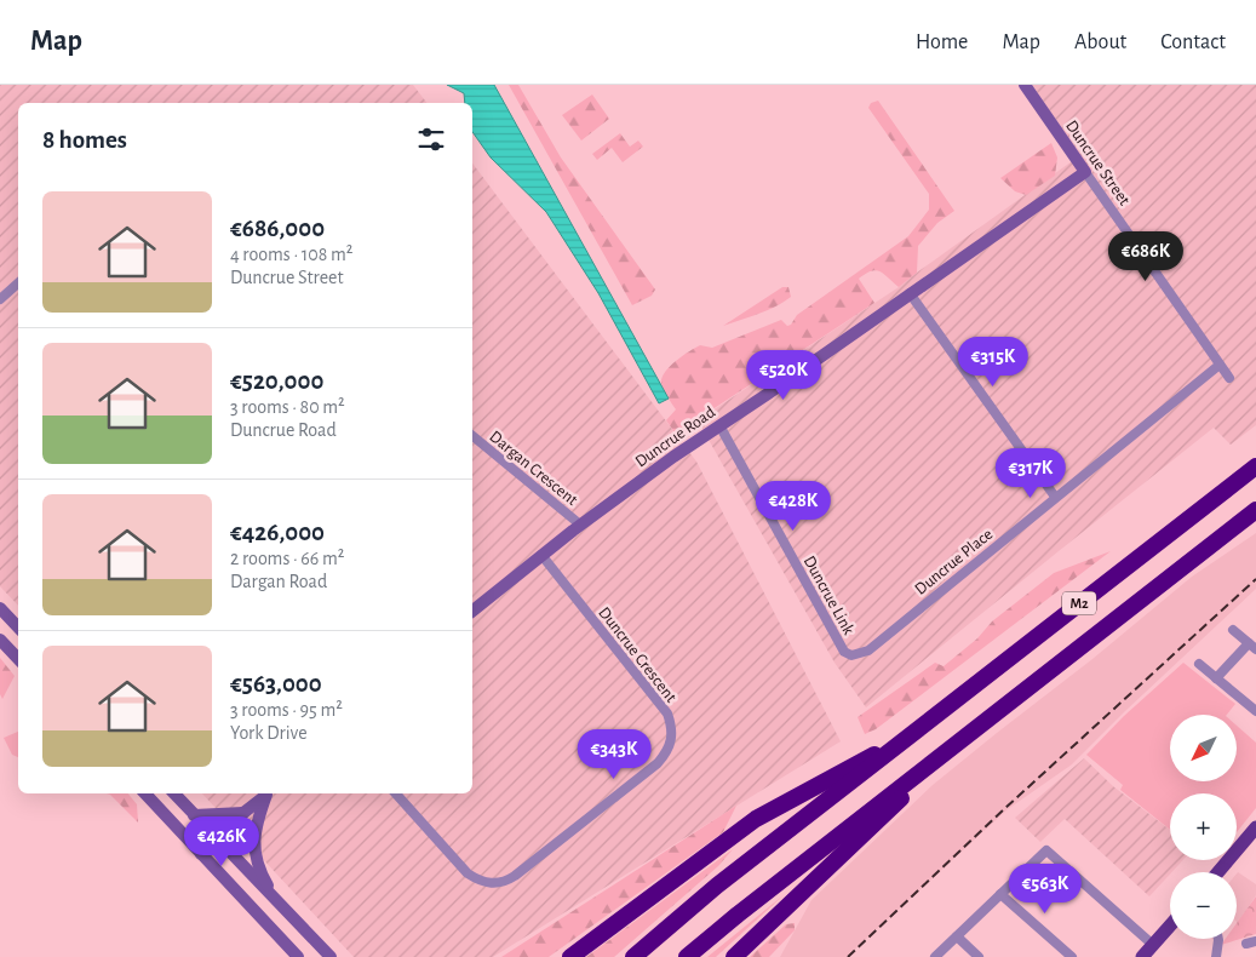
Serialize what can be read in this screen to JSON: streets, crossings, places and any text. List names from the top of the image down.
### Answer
{
  "streets": {
    "highway": ["M2"],
    "street": [
      "Duncrue Street",
      "Duncrue Road",
      "Dargan Crescent",
      "Duncrue Place",
      "Duncrue Link",
      "Duncrue Crescent"
    ]
  },
  "crossings": [
    ["Duncrue Street", "Duncrue Road"],
    ["Duncrue Street", "Duncrue Place"],
    ["Duncrue Road", "Dargan Crescent"],
    ["Duncrue Road", "Duncrue Link"],
    ["Duncrue Road", "Duncrue Crescent"],
    ["Duncrue Place", "Duncrue Link"]
  ],
  "north": "bottom left",
  "page": {
    "header": "Map",
    "nav": [
      "Home",
      "Map",
      "About",
      "Contact"
    ],
    "heading": "8 homes",
    "list": [
      {
        "name": "€686,000",
        "note": "4 rooms · 108 m² · Duncrue Street"
      },
      {
        "name": "€520,000",
        "note": "3 rooms · 80 m² · Duncrue Road"
      },
      {
        "name": "€426,000",
        "note": "2 rooms · 66 m² · Dargan Road"
      },
      {
        "name": "€563,000",
        "note": "3 rooms · 95 m² · York Drive"
      }
    ],
    "price": [
      "€686K",
      "€315K",
      "€520K",
      "€317K",
      "€428K",
      "€343K",
      "€426K",
      "€563K"
    ],
    "map_buttons": ["+", "−"]
  }
}
